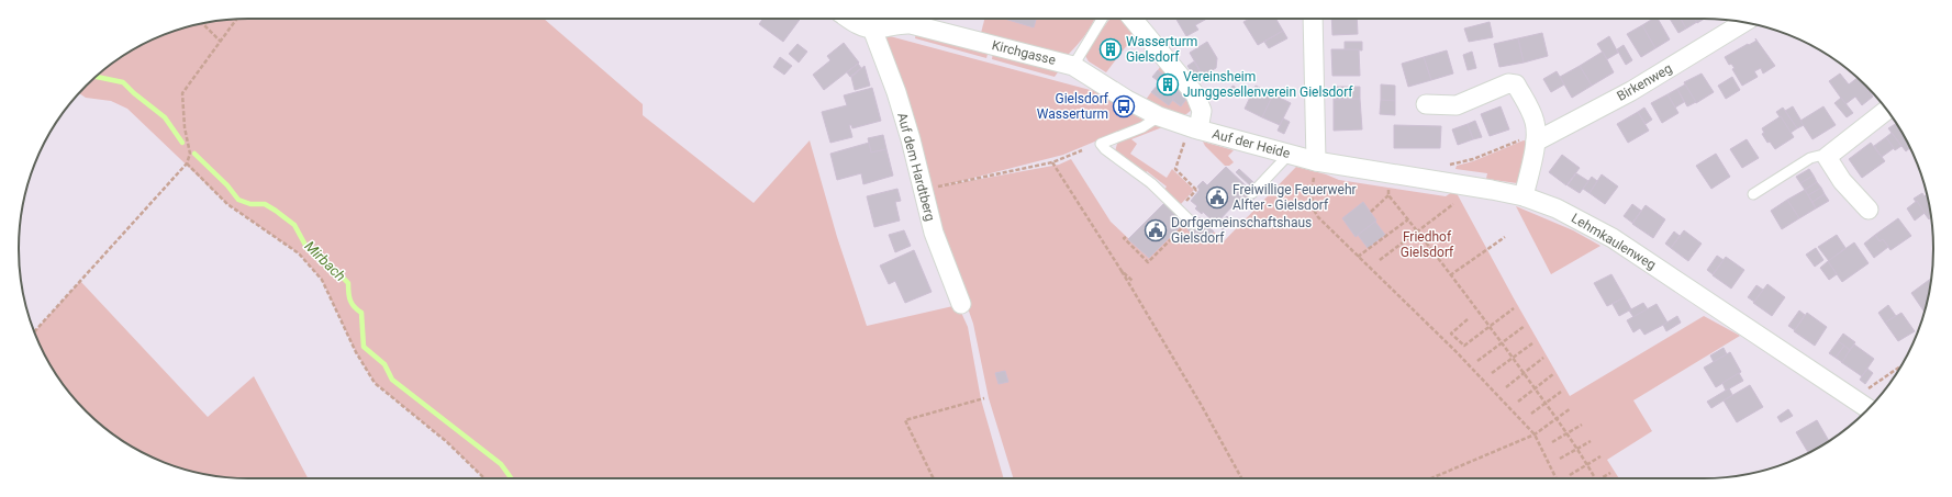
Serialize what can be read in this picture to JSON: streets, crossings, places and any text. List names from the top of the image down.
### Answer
{
  "streets": {
    "street": [
      "Kirchgasse",
      "Birkenweg",
      "Auf der Heide",
      "Auf dem Hardtberg",
      "Lehmkaulenweg"
    ]
  },
  "crossings": [
    ["Kirchgasse", "Auf der Heide"],
    ["Kirchgasse", "Auf dem Hardtberg"],
    ["Auf der Heide", "Lehmkaulenweg"]
  ],
  "water": ["Mirbach"],
  "parks": ["Friedhof Gielsdorf"],
  "places": {
    "building": ["Wasserturm Gielsdorf", "Vereinsheim Junggesellenverein Gielsdorf"],
    "bus stop": ["Gielsdorf Wasserturm"],
    "public building": ["Freiwillige Feuerwehr Alfter - Gielsdorf", "Dorfgemeinschaftshaus Gielsdorf"]
  }
}
